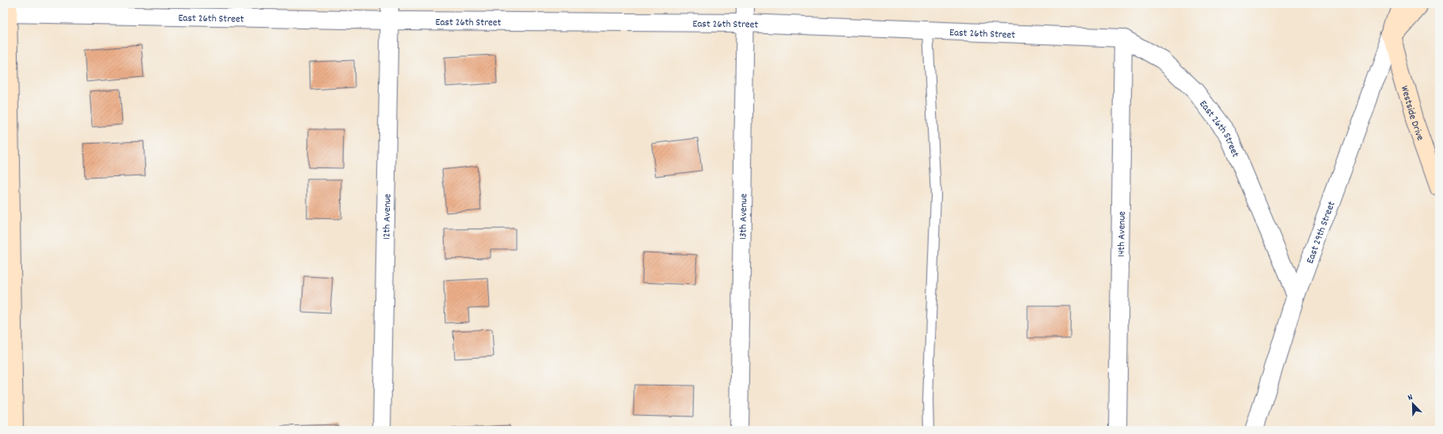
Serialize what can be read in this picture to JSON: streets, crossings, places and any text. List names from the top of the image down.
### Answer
{
  "streets": {
    "street": [
      "East 26th Street",
      "Westside Drive",
      "12th Avenue",
      "13th Avenue",
      "East 29th Street",
      "14th Avenue"
    ]
  },
  "crossings": [
    ["East 26th Street", "12th Avenue"],
    ["East 26th Street", "13th Avenue"],
    ["East 26th Street", "East 29th Street"],
    ["East 26th Street", "14th Avenue"],
    ["Westside Drive", "East 29th Street"]
  ],
  "north": "top left"
}
